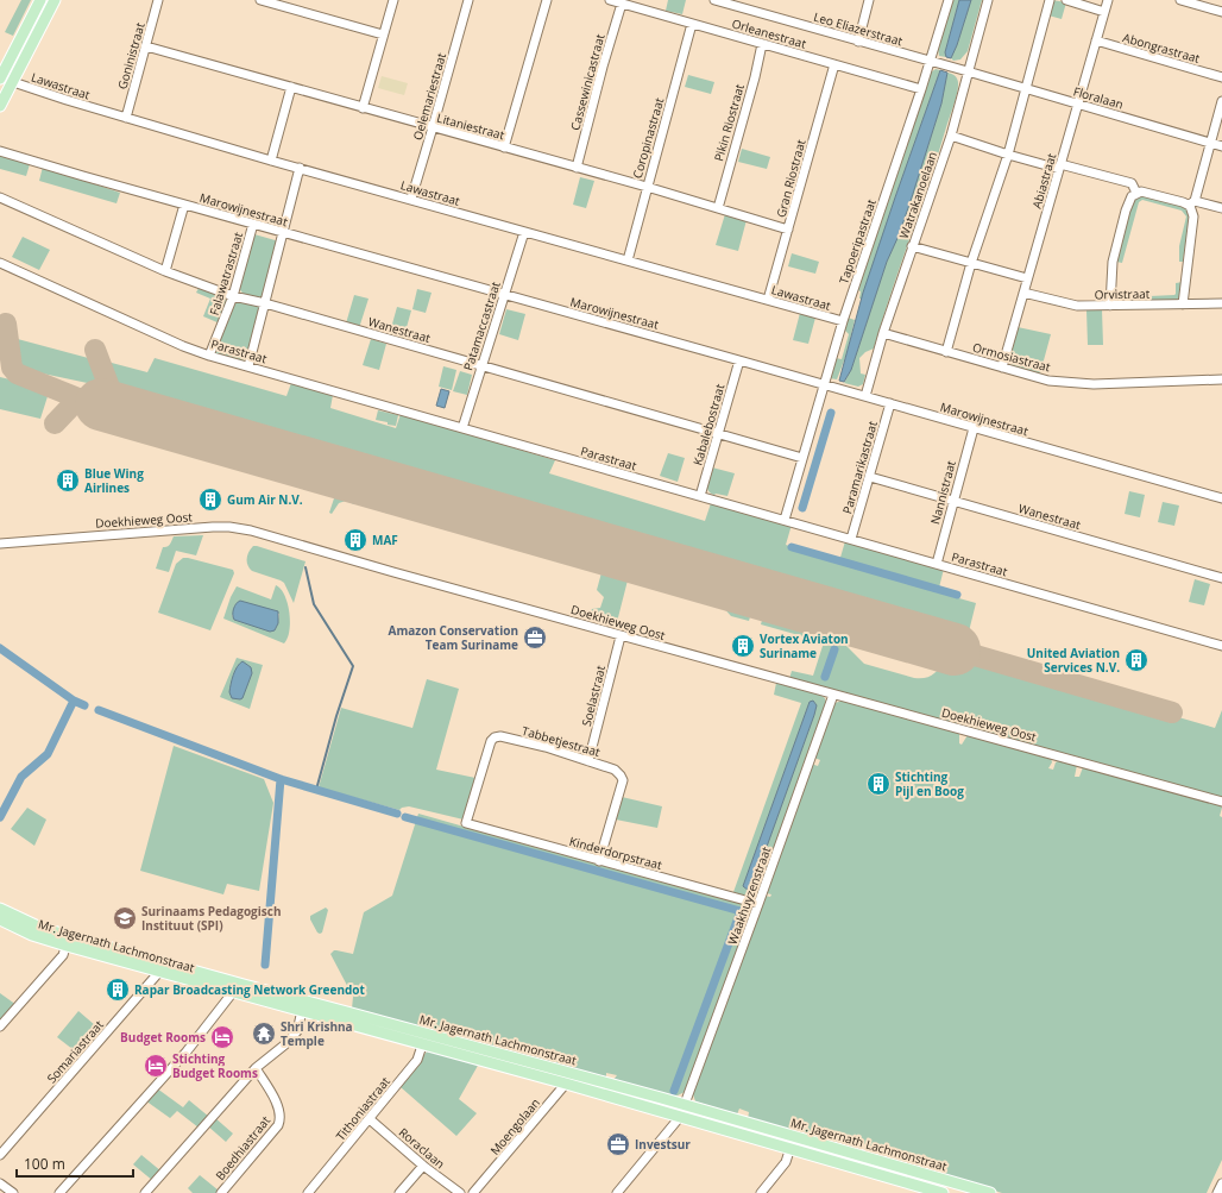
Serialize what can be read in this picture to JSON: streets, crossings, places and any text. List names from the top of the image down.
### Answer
{
  "streets": {
    "main road": ["Mr. Jagernath Lachmonstraat"],
    "street": [
      "Leo Eliazerstraat",
      "Orleanestraat",
      "Abongrastraat",
      "Goninistraat",
      "Cassewinicastraat",
      "Lawastraat",
      "Oelemariestraat",
      "Floralaan",
      "Pikin Riostraat",
      "Litaniestraat",
      "Coropinastraat",
      "Gran Riostraat",
      "Abiastraat",
      "Watrakanoelaan",
      "Marowijnestraat",
      "Tapoeripastraat",
      "Falawatrastraat",
      "Orvistraat",
      "Patamaccastraat",
      "Wanestraat",
      "Parastraat",
      "Ormosiastraat",
      "Kabalebostraat",
      "Paramarikastraat",
      "Nannistraat",
      "Doekhieweg Oost",
      "Soelastraat",
      "Tabbetjestraat",
      "Kinderdorpstraat",
      "Waakhuyzenstraat",
      "Somariastraat",
      "Tithoniastraat",
      "Moengolaan",
      "Boedhiastraat",
      "Roraclaan"
    ]
  },
  "crossings": [
    ["Leo Eliazerstraat", "Floralaan"],
    ["Leo Eliazerstraat", "Watrakanoelaan"],
    ["Leo Eliazerstraat", "Tapoeripastraat"],
    ["Orleanestraat", "Cassewinicastraat"],
    ["Orleanestraat", "Pikin Riostraat"],
    ["Orleanestraat", "Coropinastraat"],
    ["Orleanestraat", "Gran Riostraat"],
    ["Orleanestraat", "Tapoeripastraat"],
    ["Abongrastraat", "Abiastraat"],
    ["Goninistraat", "Lawastraat"],
    ["Goninistraat", "Litaniestraat"],
    ["Cassewinicastraat", "Litaniestraat"],
    ["Lawastraat", "Oelemariestraat"],
    ["Lawastraat", "Coropinastraat"],
    ["Lawastraat", "Gran Riostraat"],
    ["Lawastraat", "Tapoeripastraat"],
    ["Lawastraat", "Patamaccastraat"],
    ["Oelemariestraat", "Litaniestraat"],
    ["Floralaan", "Abiastraat"],
    ["Floralaan", "Watrakanoelaan"],
    ["Pikin Riostraat", "Litaniestraat"],
    ["Litaniestraat", "Coropinastraat"],
    ["Litaniestraat", "Gran Riostraat"],
    ["Abiastraat", "Orvistraat"],
    ["Abiastraat", "Ormosiastraat"],
    ["Watrakanoelaan", "Marowijnestraat"],
    ["Watrakanoelaan", "Ormosiastraat"],
    ["Marowijnestraat", "Tapoeripastraat"],
    ["Marowijnestraat", "Falawatrastraat"],
    ["Marowijnestraat", "Patamaccastraat"],
    ["Marowijnestraat", "Kabalebostraat"],
    ["Marowijnestraat", "Paramarikastraat"],
    ["Marowijnestraat", "Nannistraat"],
    ["Tapoeripastraat", "Wanestraat"],
    ["Tapoeripastraat", "Parastraat"],
    ["Falawatrastraat", "Wanestraat"],
    ["Falawatrastraat", "Parastraat"],
    ["Patamaccastraat", "Wanestraat"],
    ["Patamaccastraat", "Parastraat"],
    ["Wanestraat", "Kabalebostraat"],
    ["Wanestraat", "Paramarikastraat"],
    ["Wanestraat", "Nannistraat"],
    ["Parastraat", "Kabalebostraat"],
    ["Parastraat", "Paramarikastraat"],
    ["Parastraat", "Nannistraat"],
    ["Doekhieweg Oost", "Soelastraat"],
    ["Doekhieweg Oost", "Waakhuyzenstraat"],
    ["Soelastraat", "Tabbetjestraat"],
    ["Tabbetjestraat", "Kinderdorpstraat"],
    ["Kinderdorpstraat", "Waakhuyzenstraat"],
    ["Waakhuyzenstraat", "Mr. Jagernath Lachmonstraat"],
    ["Mr. Jagernath Lachmonstraat", "Somariastraat"],
    ["Mr. Jagernath Lachmonstraat", "Tithoniastraat"],
    ["Mr. Jagernath Lachmonstraat", "Moengolaan"],
    ["Tithoniastraat", "Roraclaan"]
  ],
  "places": {
    "building": [
      "Blue Wing Airlines",
      "Gum Air N.V.",
      "MAF",
      "Vortex Aviaton Suriname",
      "United Aviation Services N.V.",
      "Stichting Pijl en Boog",
      "Rapar Broadcasting Network Greendot"
    ],
    "office": ["Amazon Conservation Team Suriname", "Investsur"],
    "school or university": ["Surinaams Pedagogisch Instituut (SPI)"],
    "temple": ["Shri Krishna Temple"],
    "hotel": ["Budget Rooms", "Stichting Budget Rooms"]
  },
  "scale_bar": "100 m"
}
